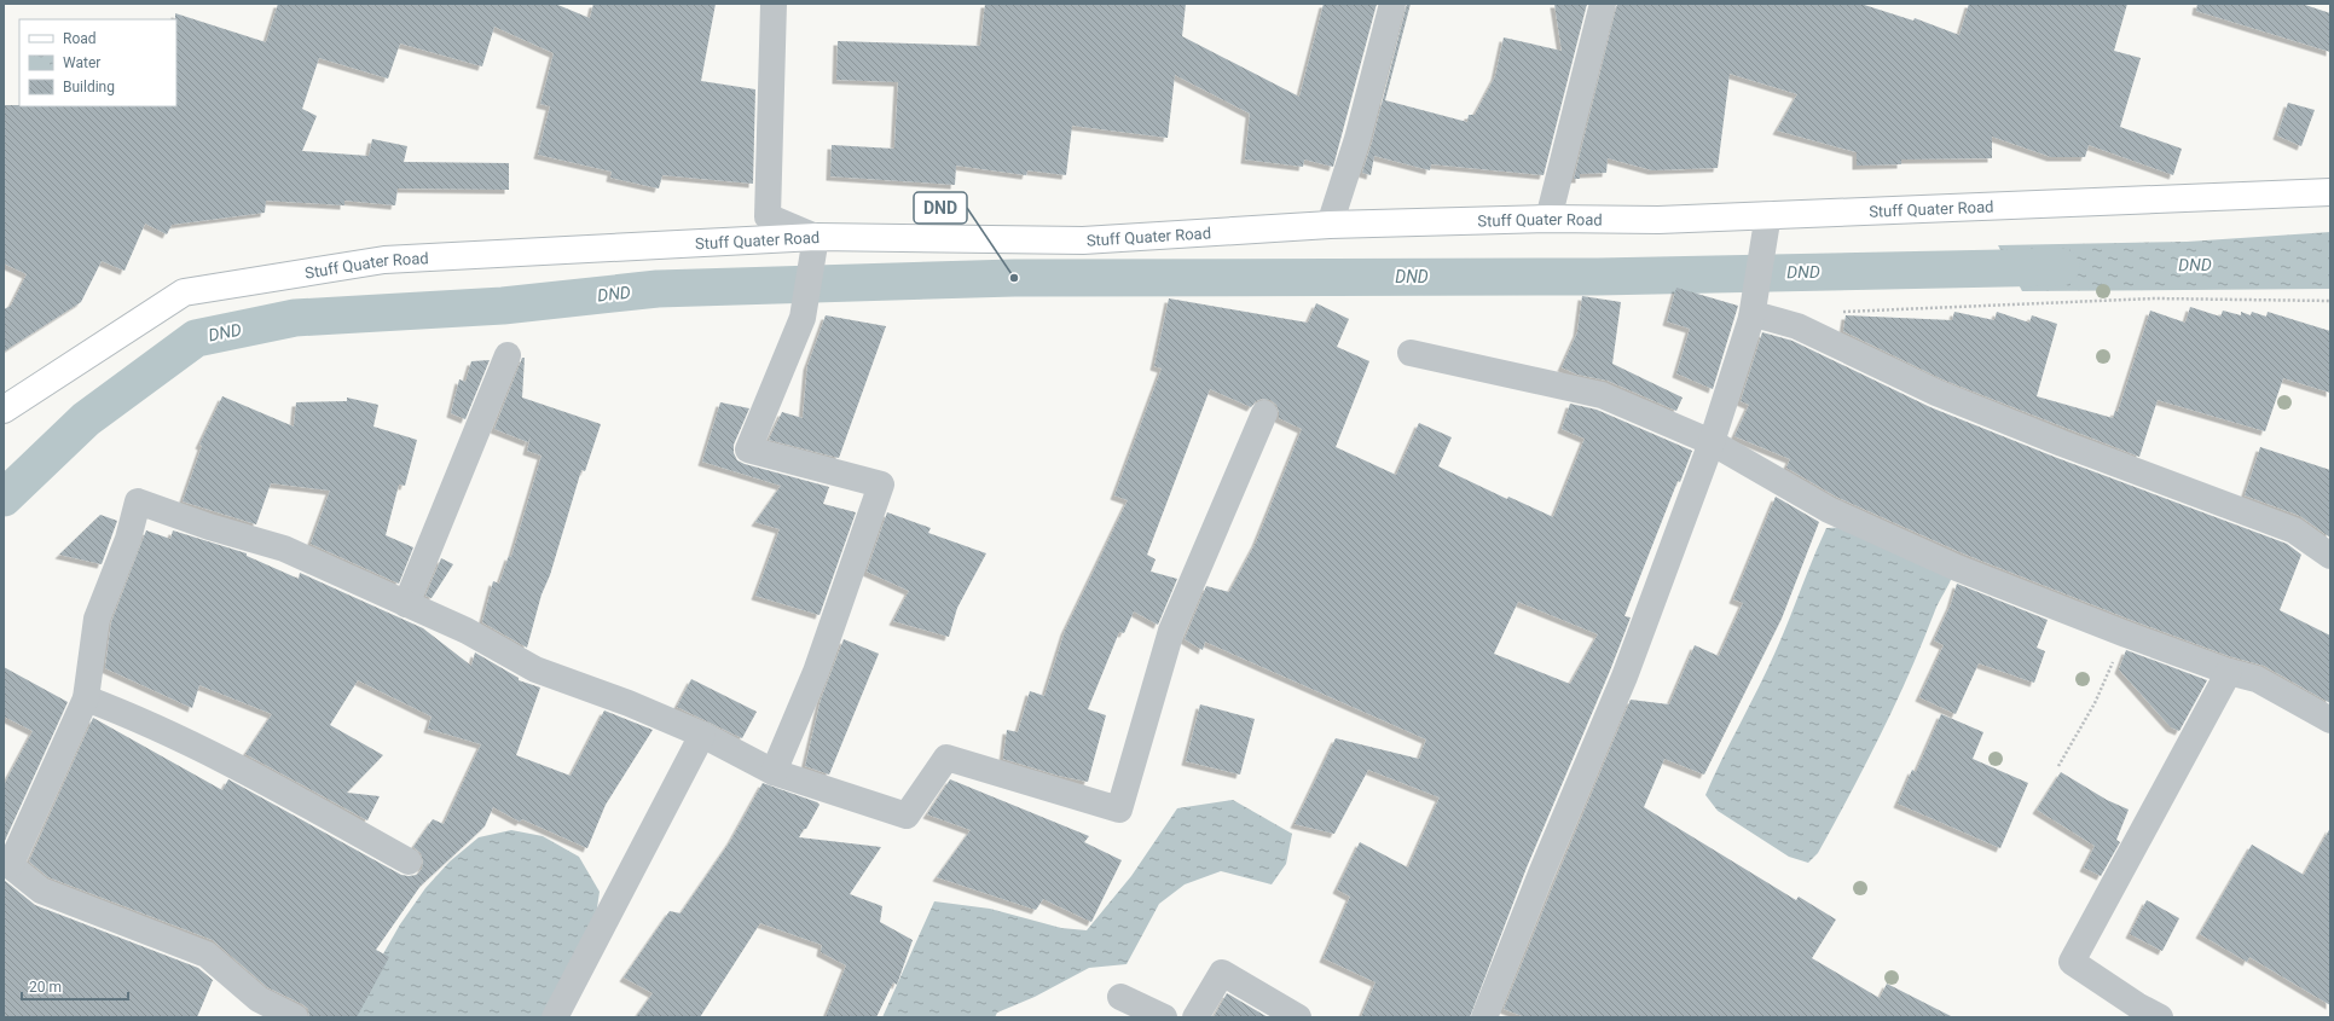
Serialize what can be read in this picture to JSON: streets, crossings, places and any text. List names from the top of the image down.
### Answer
{
  "streets": {
    "street": ["Stuff Quater Road"]
  },
  "water": ["DND"],
  "places": ["DND"],
  "legend": ["Road", "Water", "Building"],
  "scale_bar": "20 m"
}
